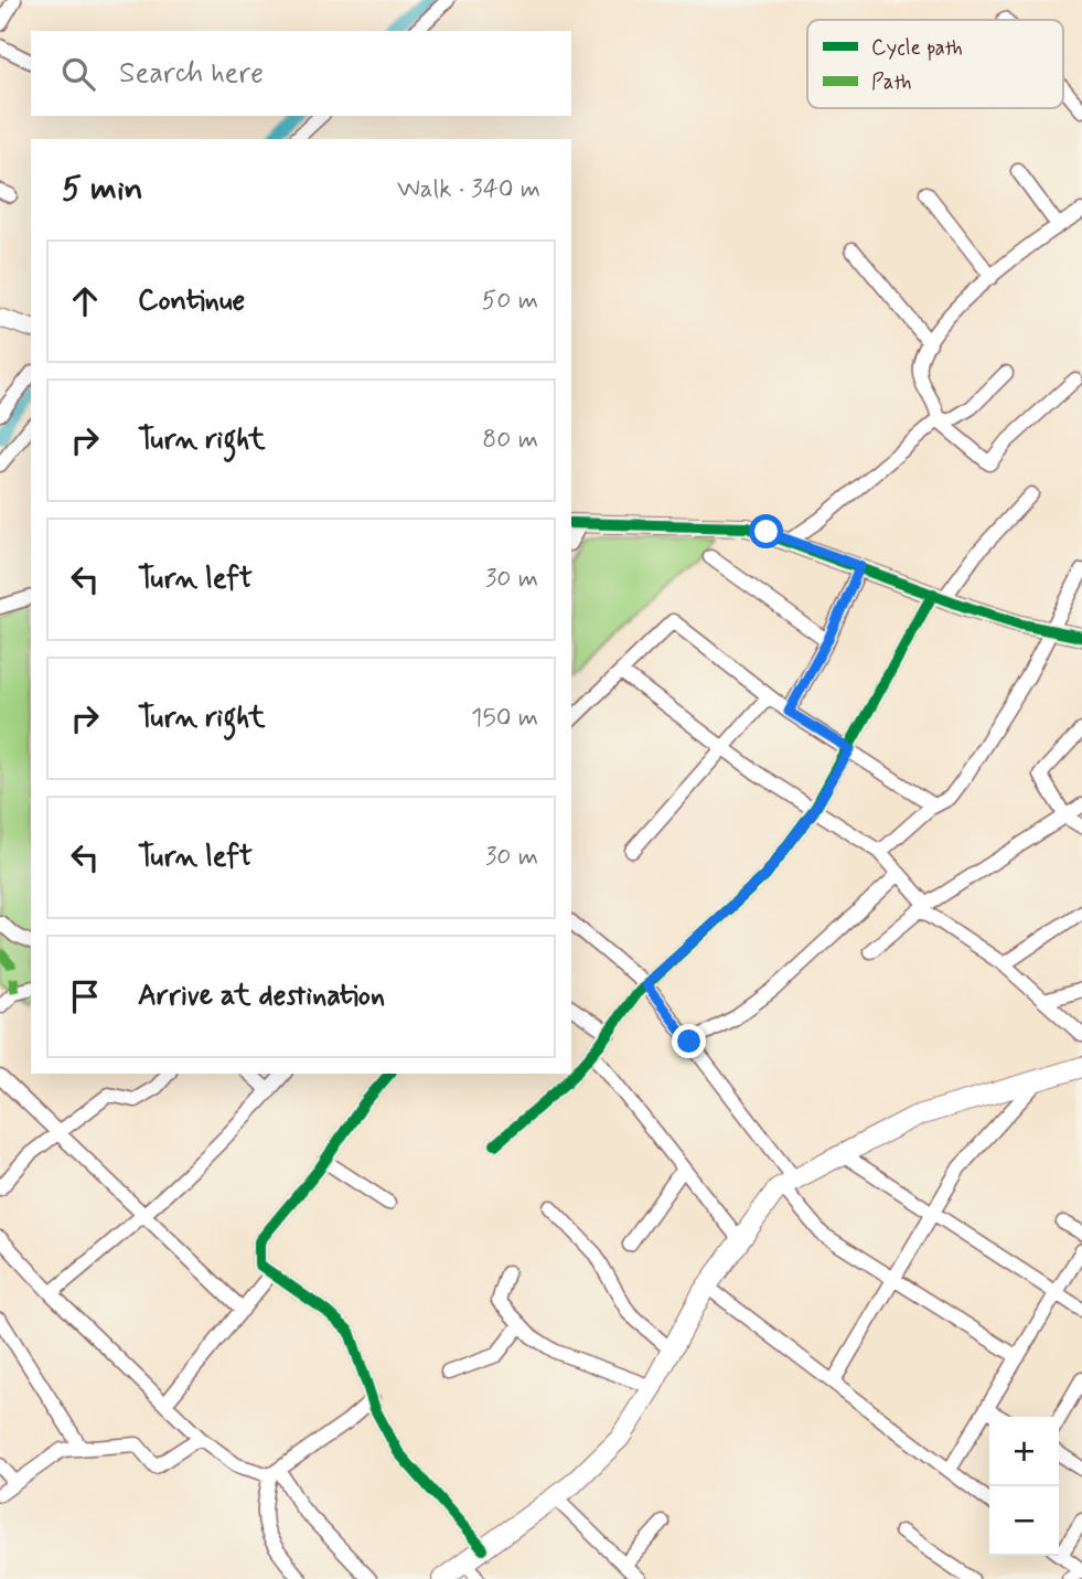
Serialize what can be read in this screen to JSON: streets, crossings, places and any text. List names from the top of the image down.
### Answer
{
  "legend": ["Cycle path", "Path"],
  "page": {
    "search": "Search here",
    "heading": ["5 min", "Walk · 340 m"],
    "list": [
      ["Continue", "50 m"],
      ["Turn right", "80 m"],
      ["Turn left", "30 m"],
      ["Turn right", "150 m"],
      ["Turn left", "30 m"],
      "Arrive at destination"
    ],
    "map_buttons": ["+", "−"]
  }
}
